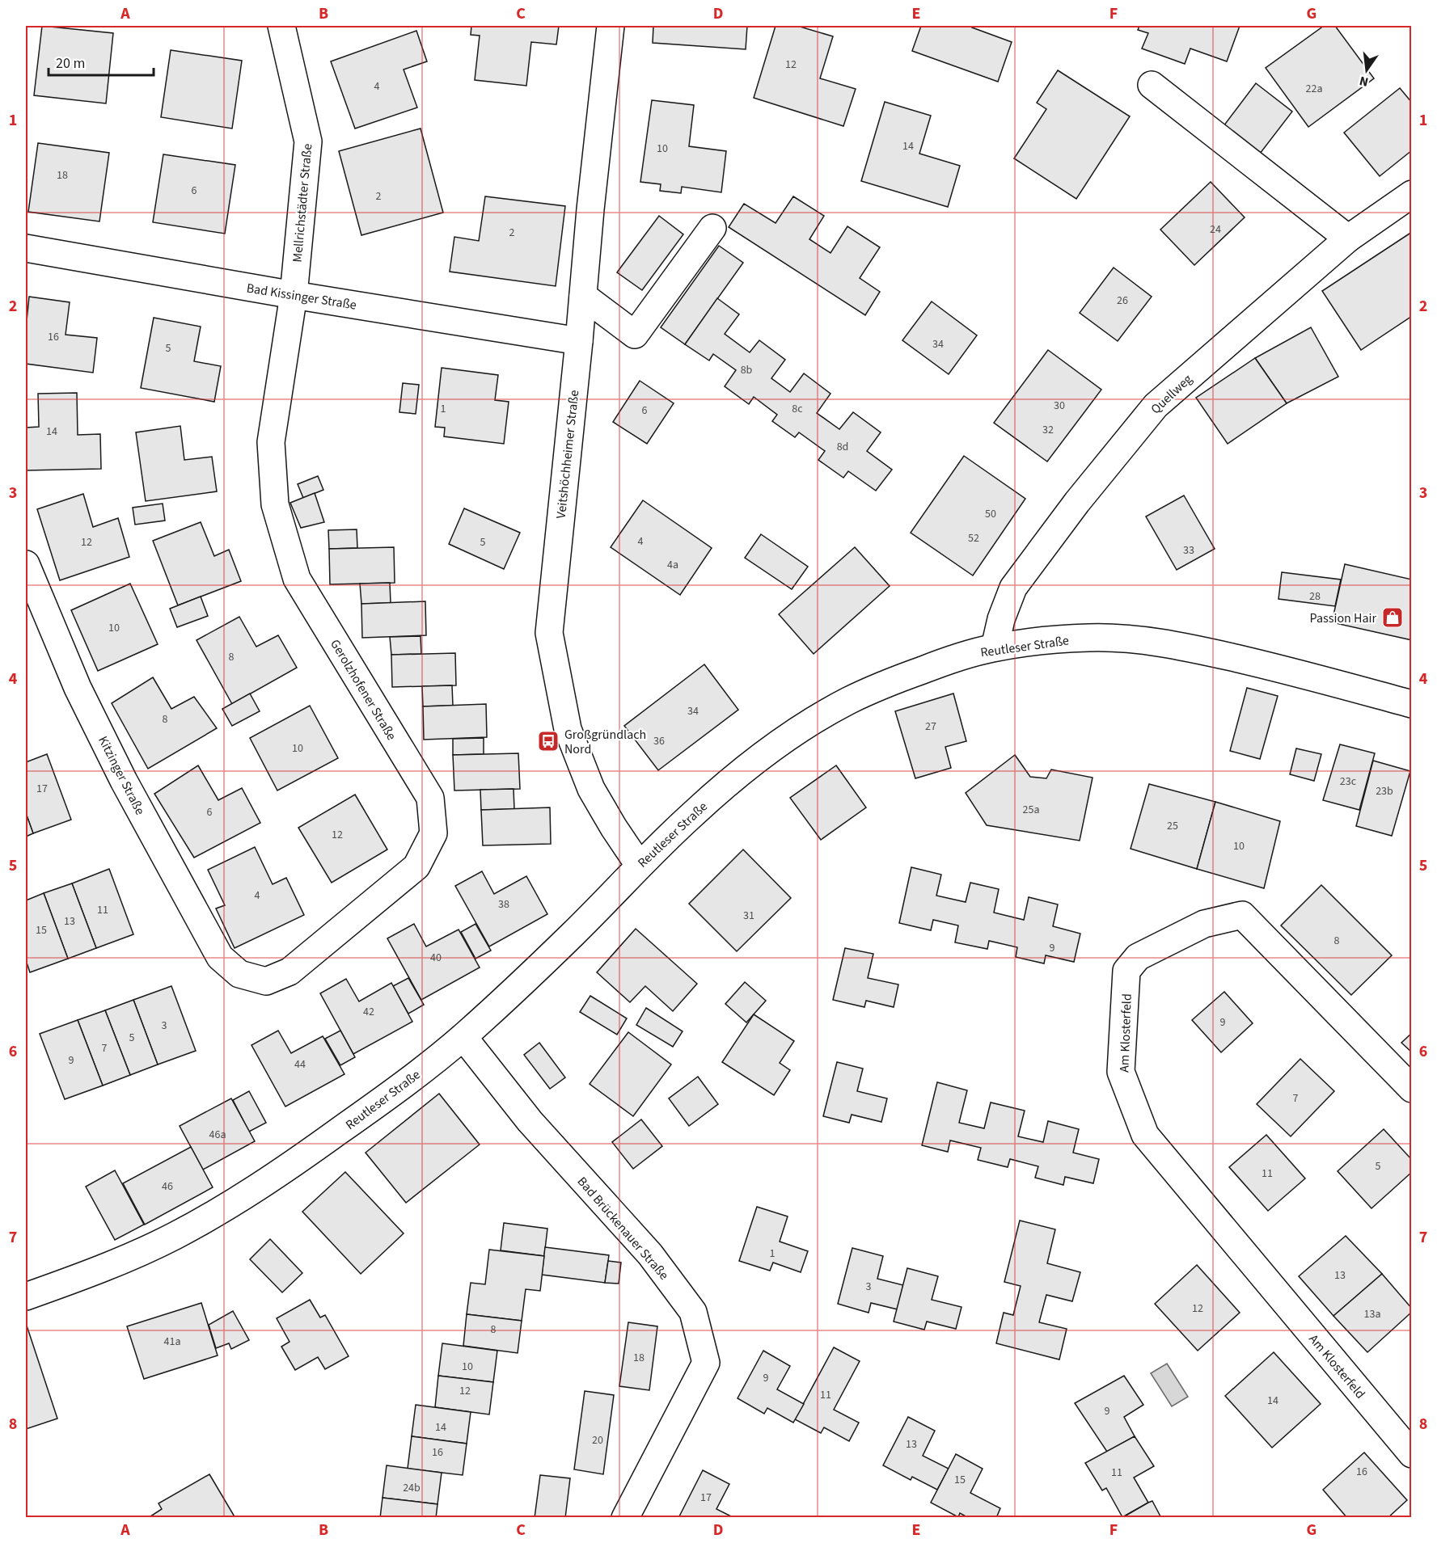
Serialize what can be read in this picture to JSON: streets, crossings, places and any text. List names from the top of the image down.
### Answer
{
  "streets": {
    "street": [
      "Mellrichstädter Straße",
      "Bad Kissinger Straße",
      "Quellweg",
      "Veitshöchheimer Straße",
      "Reutleser Straße",
      "Gerolzhofener Straße",
      "Kitzinger Straße",
      "Am Klosterfeld",
      "Bad Brückenauer Straße"
    ]
  },
  "crossings": [
    ["Mellrichstädter Straße", "Bad Kissinger Straße"],
    ["Mellrichstädter Straße", "Gerolzhofener Straße"],
    ["Bad Kissinger Straße", "Veitshöchheimer Straße"],
    ["Bad Kissinger Straße", "Gerolzhofener Straße"],
    ["Quellweg", "Reutleser Straße"],
    ["Veitshöchheimer Straße", "Reutleser Straße"],
    ["Reutleser Straße", "Bad Brückenauer Straße"],
    ["Gerolzhofener Straße", "Kitzinger Straße"]
  ],
  "places": {
    "shop": ["Passion Hair"],
    "bus stop": ["Großgründlach Nord"]
  },
  "house_numbers": [
    "12",
    "4",
    "22a",
    "14",
    "10",
    "18",
    "6",
    "2",
    "24",
    "2",
    "26",
    "16",
    "34",
    "5",
    "8b",
    "30",
    "1",
    "8c",
    "6",
    "32",
    "14",
    "8d",
    "50",
    "52",
    "4",
    "12",
    "5",
    "33",
    "4a",
    "28",
    "10",
    "8",
    "34",
    "8",
    "27",
    "36",
    "10",
    "23c",
    "17",
    "23b",
    "25a",
    "6",
    "25",
    "12",
    "10",
    "4",
    "38",
    "11",
    "31",
    "13",
    "15",
    "8",
    "9",
    "40",
    "42",
    "9",
    "3",
    "5",
    "7",
    "9",
    "44",
    "7",
    "46a",
    "5",
    "11",
    "46",
    "1",
    "13",
    "3",
    "12",
    "13a",
    "8",
    "41a",
    "18",
    "10",
    "9",
    "12",
    "11",
    "14",
    "9",
    "14",
    "20",
    "13",
    "16",
    "16",
    "11",
    "15",
    "24b",
    "17"
  ],
  "scale_bar": "20 m",
  "north": "bottom",
  "grid": {
    "columns": [
      "A",
      "B",
      "C",
      "D",
      "E",
      "F",
      "G"
    ],
    "rows": [
      "1",
      "2",
      "3",
      "4",
      "5",
      "6",
      "7",
      "8"
    ]
  }
}
